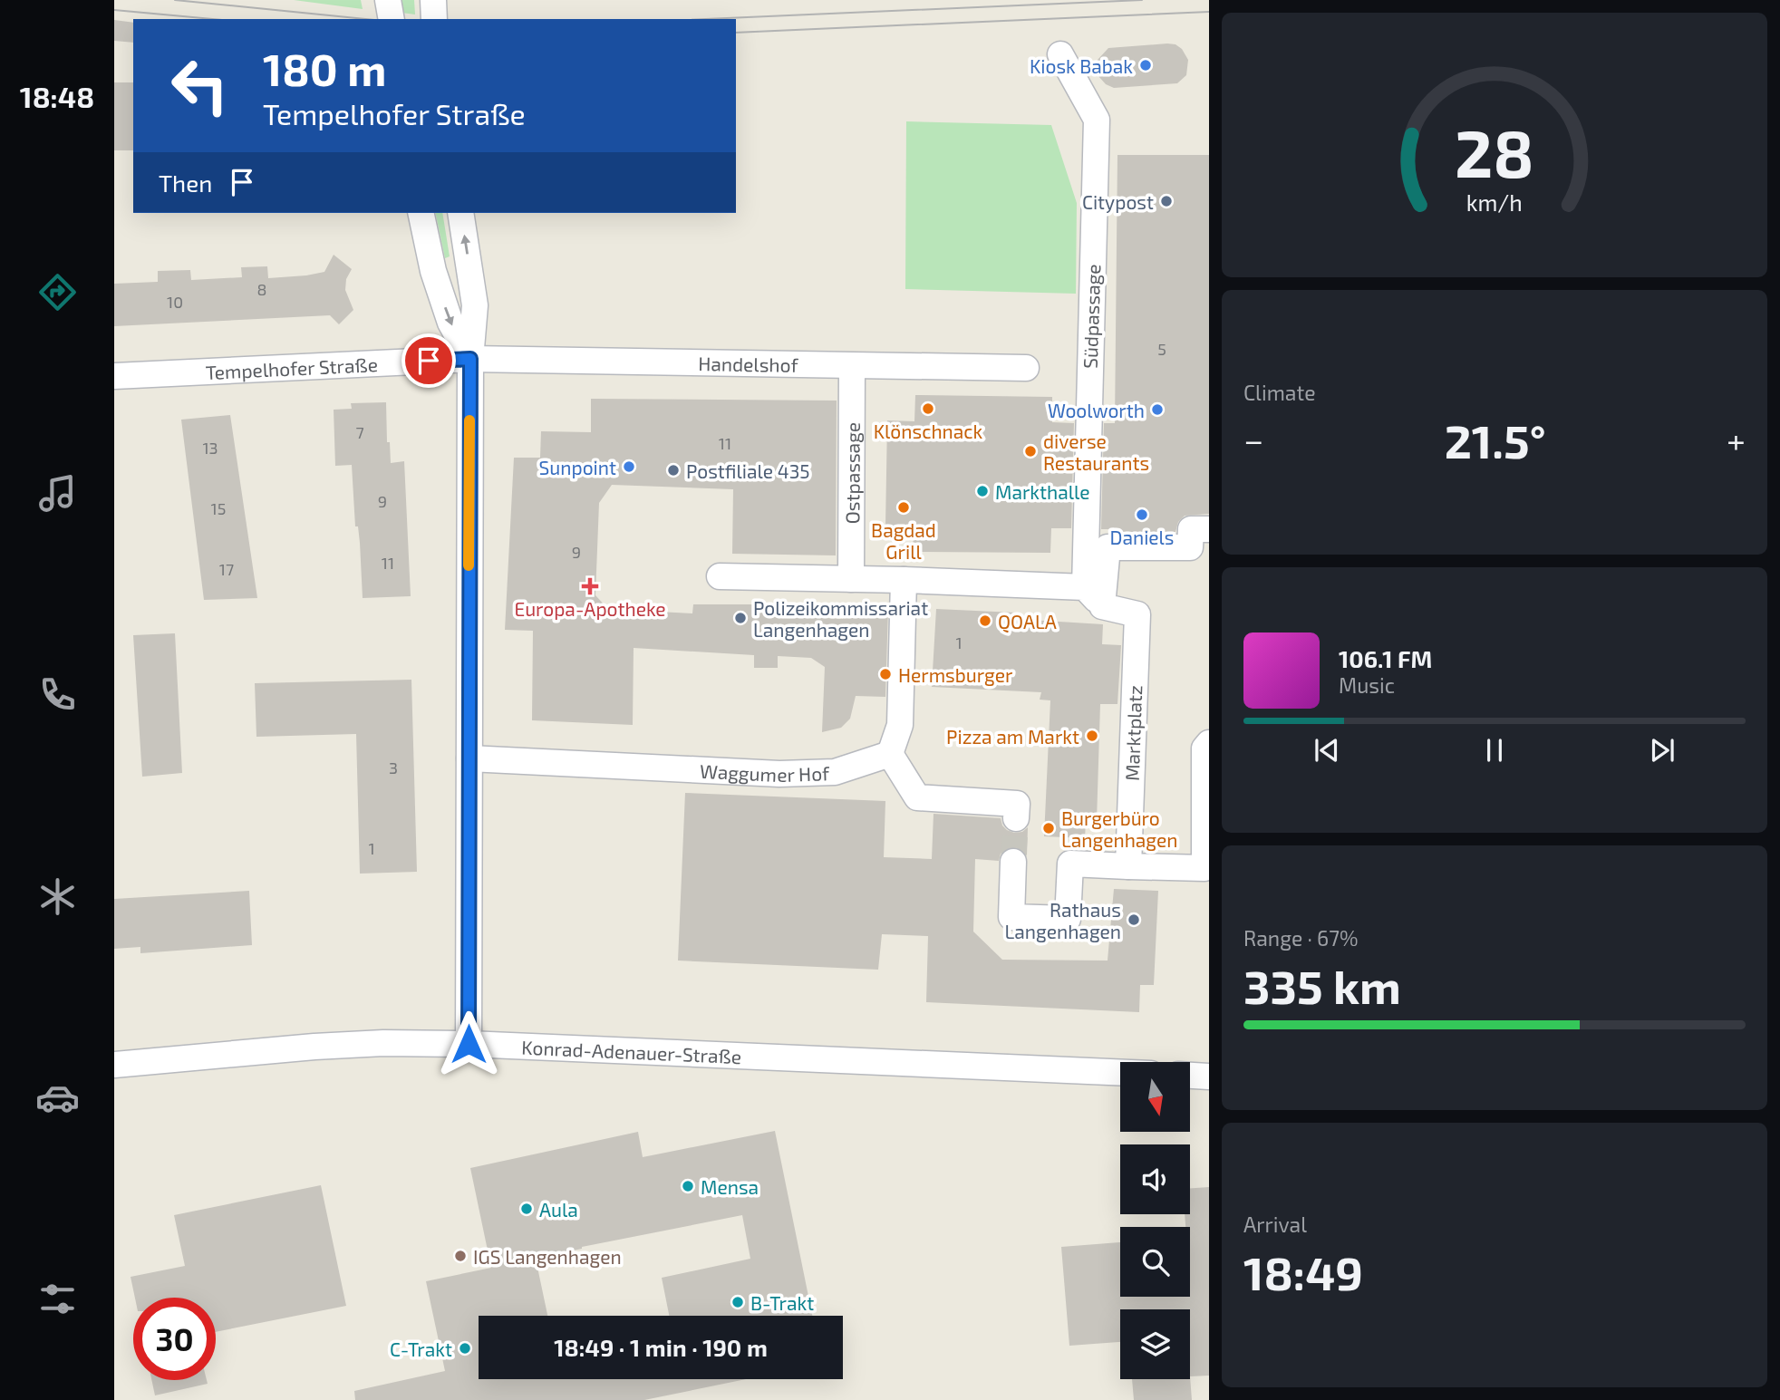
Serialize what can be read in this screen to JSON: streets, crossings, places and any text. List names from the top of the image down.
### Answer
{
  "streets": {
    "street": [
      "Südpassage",
      "Handelshof",
      "Tempelhofer Straße",
      "Ostpassage",
      "Marktplatz",
      "Waggumer Hof",
      "Konrad-Adenauer-Straße"
    ]
  },
  "crossings": [
    ["Südpassage", "Marktplatz"],
    ["Handelshof", "Tempelhofer Straße"],
    ["Handelshof", "Ostpassage"]
  ],
  "places": {
    "other": [
      "Kiosk Babak",
      "Citypost",
      "Klönschnack",
      "Woolworth",
      "diverse Restaurants",
      "Sunpoint",
      "Postfiliale 435",
      "Markthalle",
      "Bagdad Grill",
      "Daniels",
      "Polizeikommissariat Langenhagen",
      "QOALA",
      "Hermsburger",
      "Pizza am Markt",
      "Burgerbüro Langenhagen",
      "Rathaus Langenhagen",
      "Mensa",
      "Aula",
      "IGS Langenhagen",
      "B-Trakt",
      "C-Trakt"
    ],
    "health": ["Europa-Apotheke"]
  },
  "house_numbers": [
    "8",
    "10",
    "5",
    "7",
    "11",
    "13",
    "9",
    "15",
    "9",
    "11",
    "17",
    "1",
    "3",
    "1"
  ],
  "north": "bottom",
  "page": {
    "tabs": "18:48",
    "turn": ["180 m", "Tempelhofer Straße"],
    "then": "Then",
    "tile": [
      "Climate",
      ["Range · 67%", "335 km"],
      ["Arrival", "18:49"]
    ],
    "heat": ["−", "21.5°", "+"],
    "song": ["106.1 FM", "Music"],
    "limit": "30",
    "trip": "18:49 · 1 min · 190 m",
    "gauge": ["28", "km/h"]
  }
}
